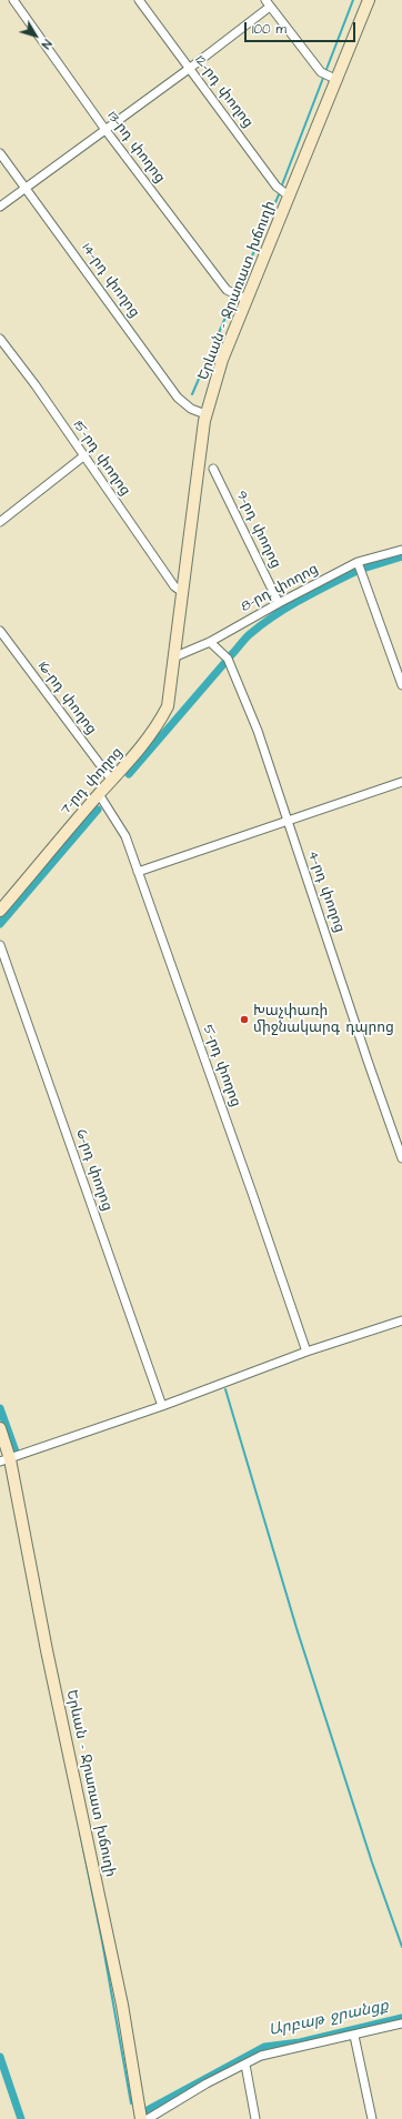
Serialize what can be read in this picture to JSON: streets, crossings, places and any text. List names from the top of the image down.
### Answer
{
  "streets": {
    "main road": ["Երևան - Ջրառատ խճուղի", "7-րդ փողոց"],
    "street": [
      "12-րդ փողոց",
      "13-րդ փողոց",
      "14-րդ փողոց",
      "15-րդ փողոց",
      "9-րդ փողոց",
      "8-րդ փողոց",
      "16-րդ փողոց",
      "4-րդ փողոց",
      "5-րդ փողոց",
      "6-րդ փողոց"
    ]
  },
  "crossings": [
    ["12-րդ փողոց", "Երևան - Ջրառատ խճուղի"],
    ["13-րդ փողոց", "Երևան - Ջրառատ խճուղի"],
    ["14-րդ փողոց", "Երևան - Ջրառատ խճուղի"],
    ["Երևան - Ջրառատ խճուղի", "15-րդ փողոց"],
    ["Երևան - Ջրառատ խճուղի", "8-րդ փողոց"],
    ["Երևան - Ջրառատ խճուղի", "7-րդ փողոց"],
    ["9-րդ փողոց", "8-րդ փողոց"],
    ["8-րդ փողոց", "7-րդ փողոց"],
    ["8-րդ փողոց", "4-րդ փողոց"],
    ["16-րդ փողոց", "7-րդ փողոց"],
    ["7-րդ փողոց", "5-րդ փողոց"]
  ],
  "water": ["Արբաթ ջրանցք"],
  "places": ["Խաչփառի միջնակարգ դպրոց"],
  "scale_bar": "100 m",
  "north": "bottom right"
}
